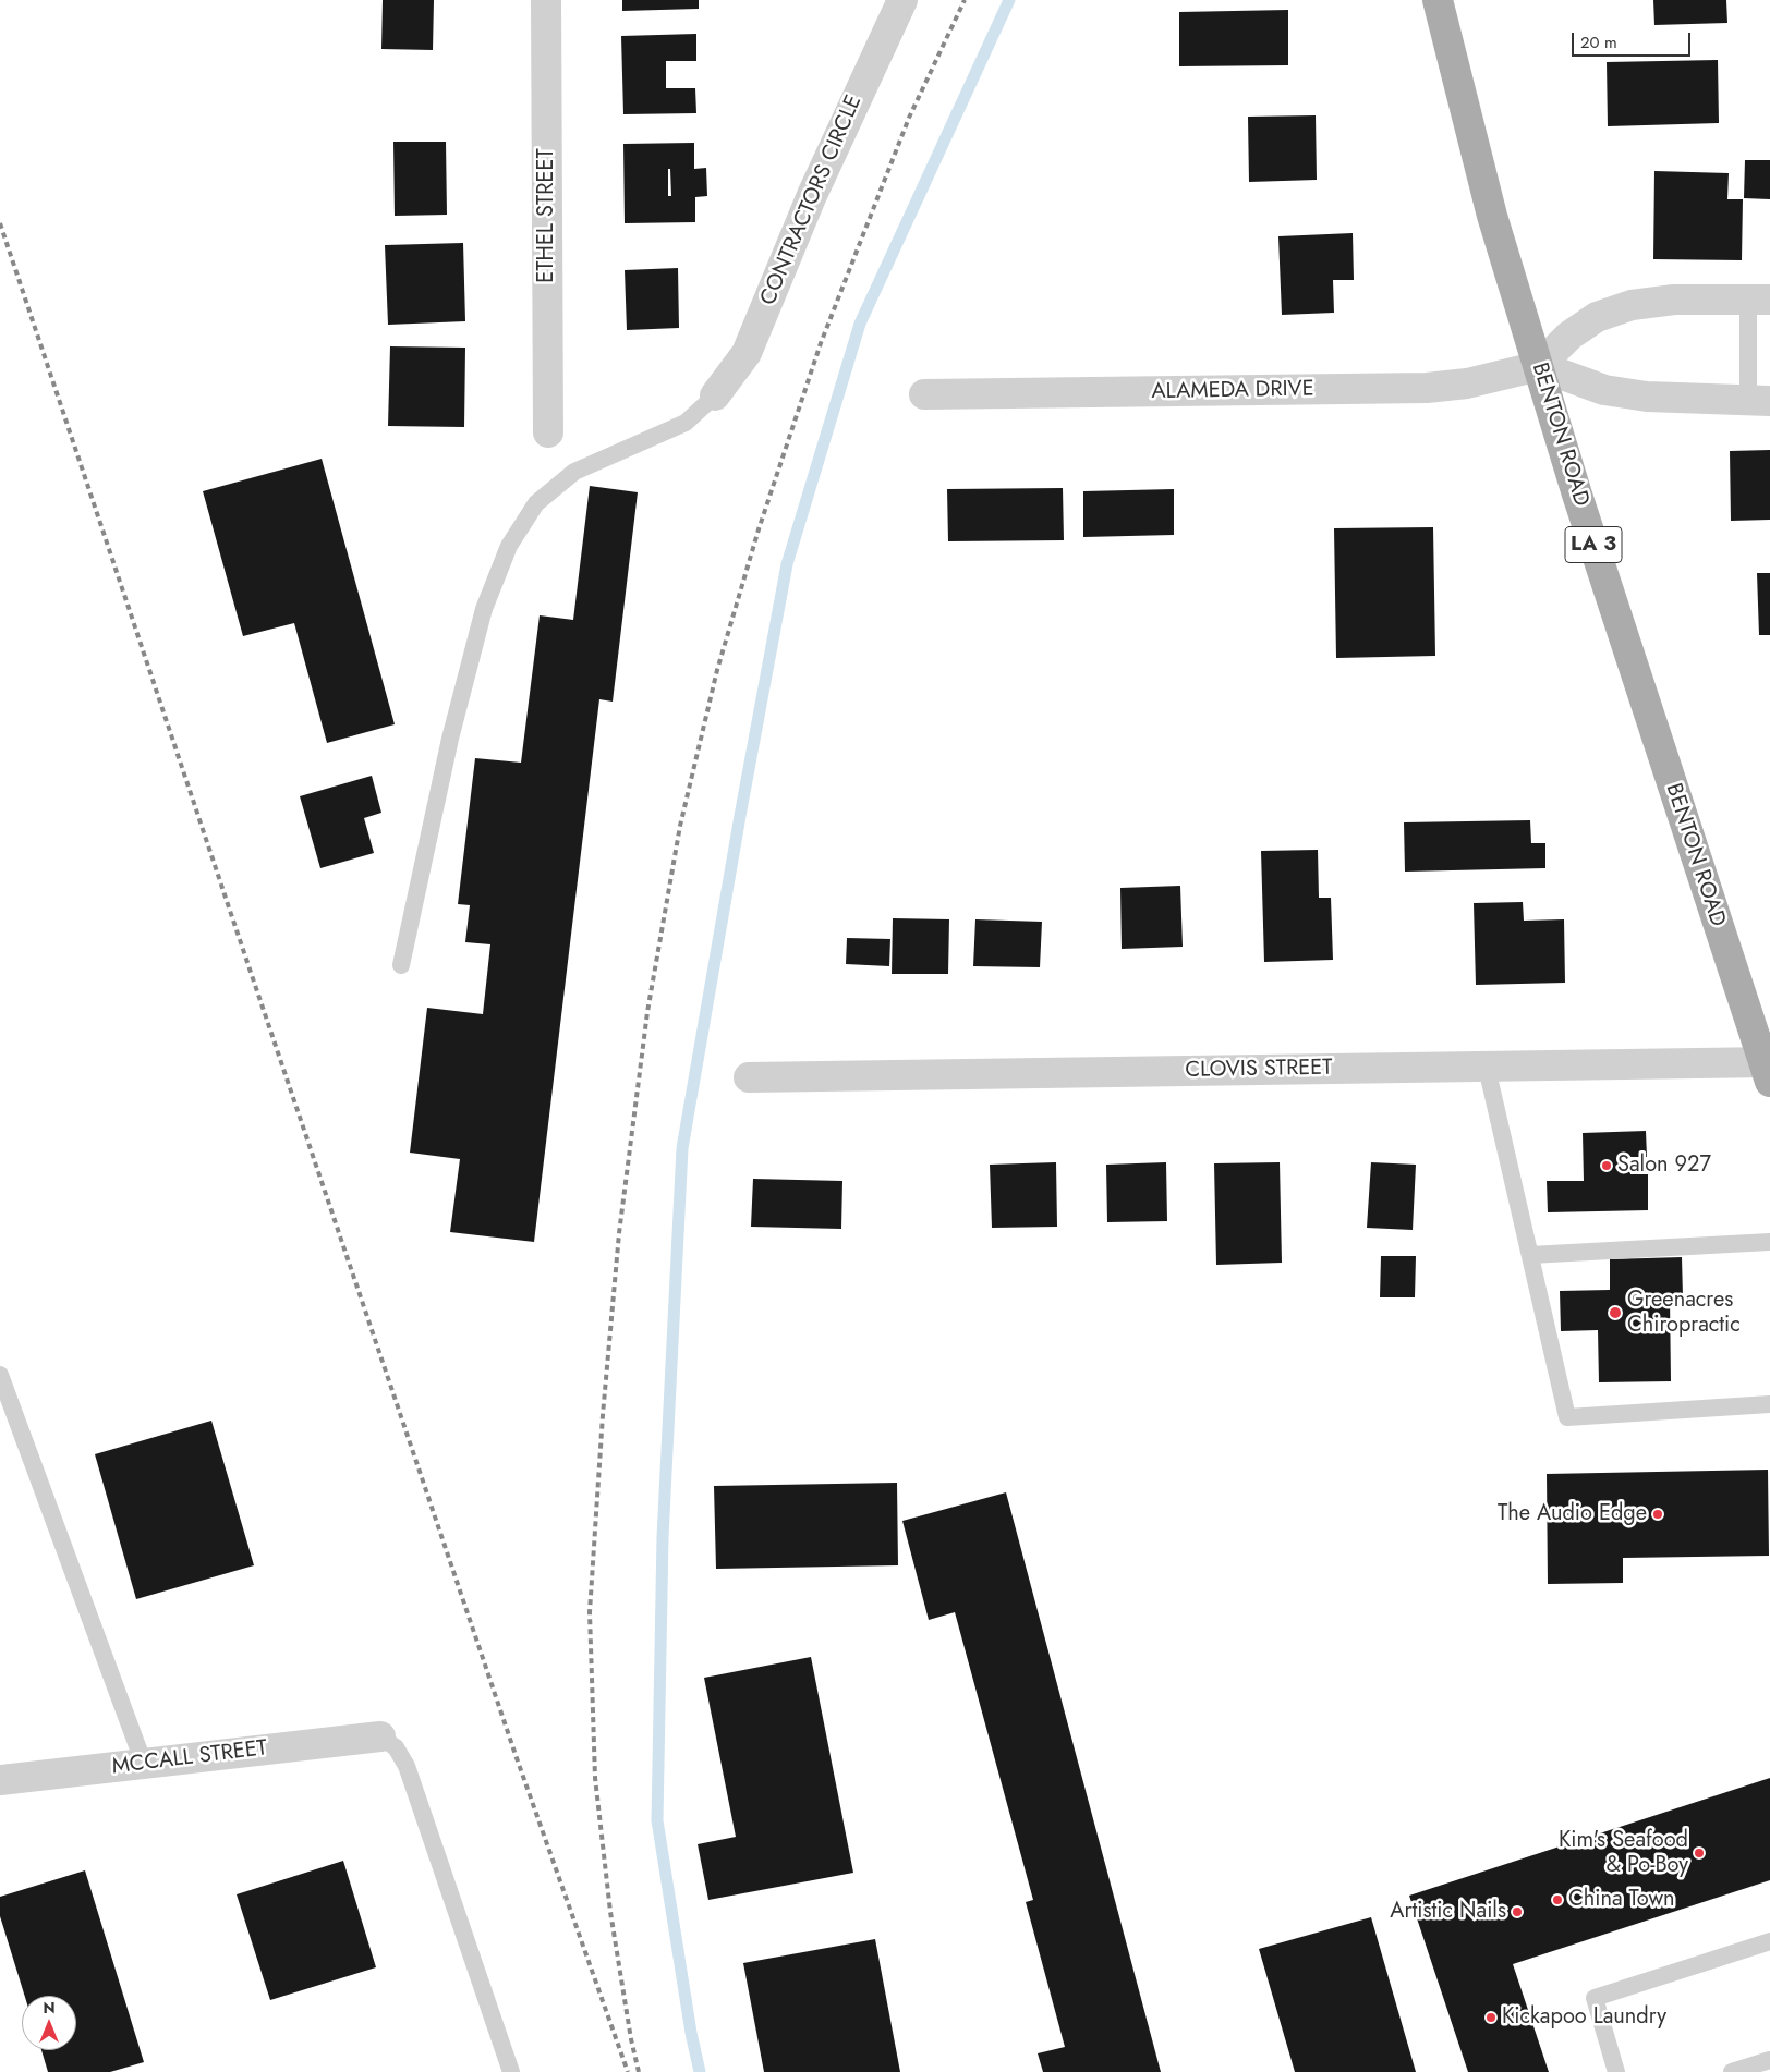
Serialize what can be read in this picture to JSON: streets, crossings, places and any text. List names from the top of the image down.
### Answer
{
  "streets": {
    "main road": ["BENTON ROAD", "LA 3"],
    "street": [
      "CONTRACTORS CIRCLE",
      "ETHEL STREET",
      "ALAMEDA DRIVE",
      "CLOVIS STREET",
      "MCCALL STREET"
    ]
  },
  "crossings": [
    ["ALAMEDA DRIVE", "BENTON ROAD"],
    ["BENTON ROAD", "CLOVIS STREET"]
  ],
  "places": [
    "Salon 927",
    "Greenacres Chiropractic",
    "The Audio Edge",
    "Kim's Seafood & Po-Boy",
    "China Town",
    "Artistic Nails",
    "Kickapoo Laundry"
  ],
  "scale_bar": "20 m",
  "north": "top"
}
